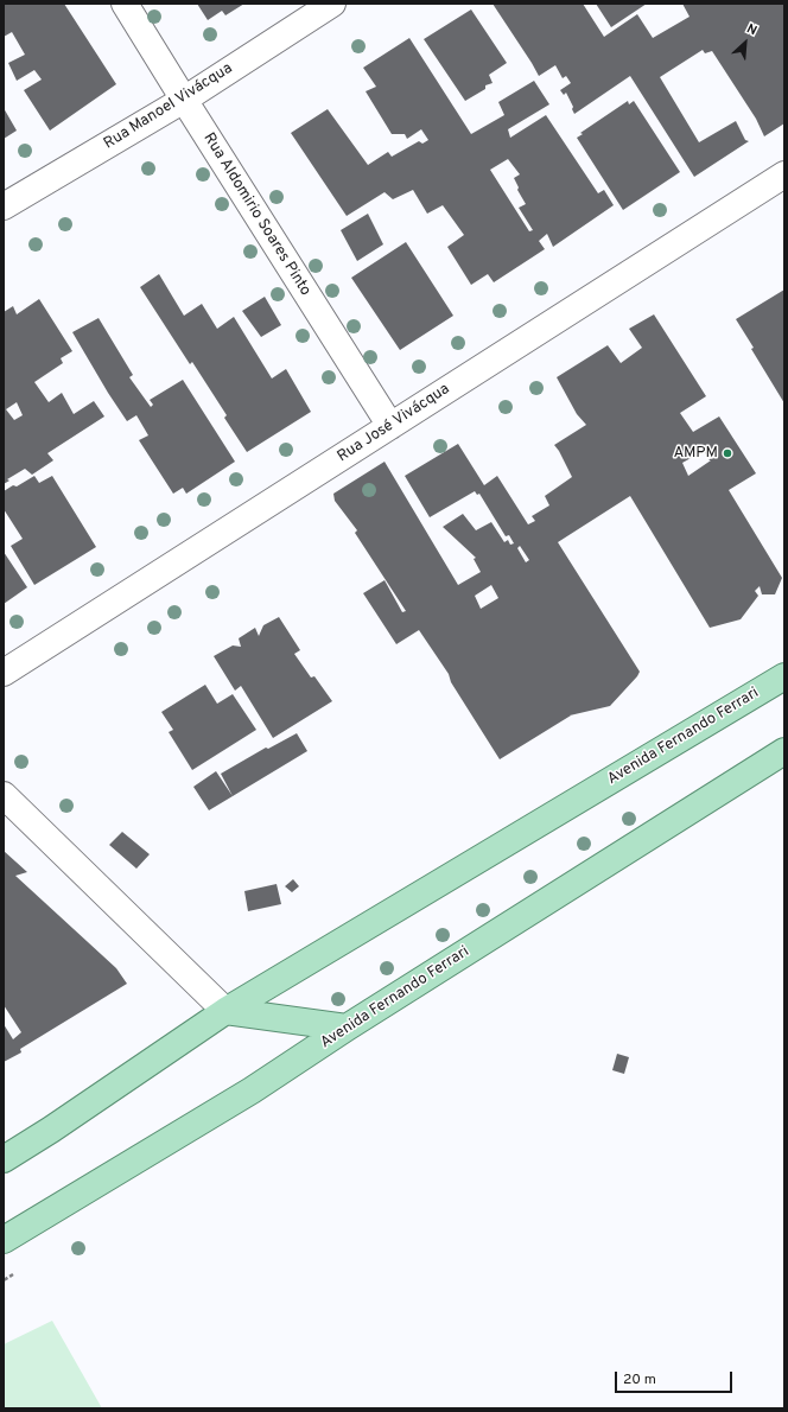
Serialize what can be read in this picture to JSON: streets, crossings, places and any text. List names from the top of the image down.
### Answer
{
  "streets": {
    "main road": ["Avenida Fernando Ferrari"],
    "street": ["Rua Manoel Vivácqua", "Rua Aldomirio Soares Pinto", "Rua José Vivácqua"]
  },
  "crossings": [
    ["Rua Manoel Vivácqua", "Rua Aldomirio Soares Pinto"],
    ["Rua Aldomirio Soares Pinto", "Rua José Vivácqua"]
  ],
  "places": ["AMPM"],
  "scale_bar": "20 m",
  "north": "top right"
}
